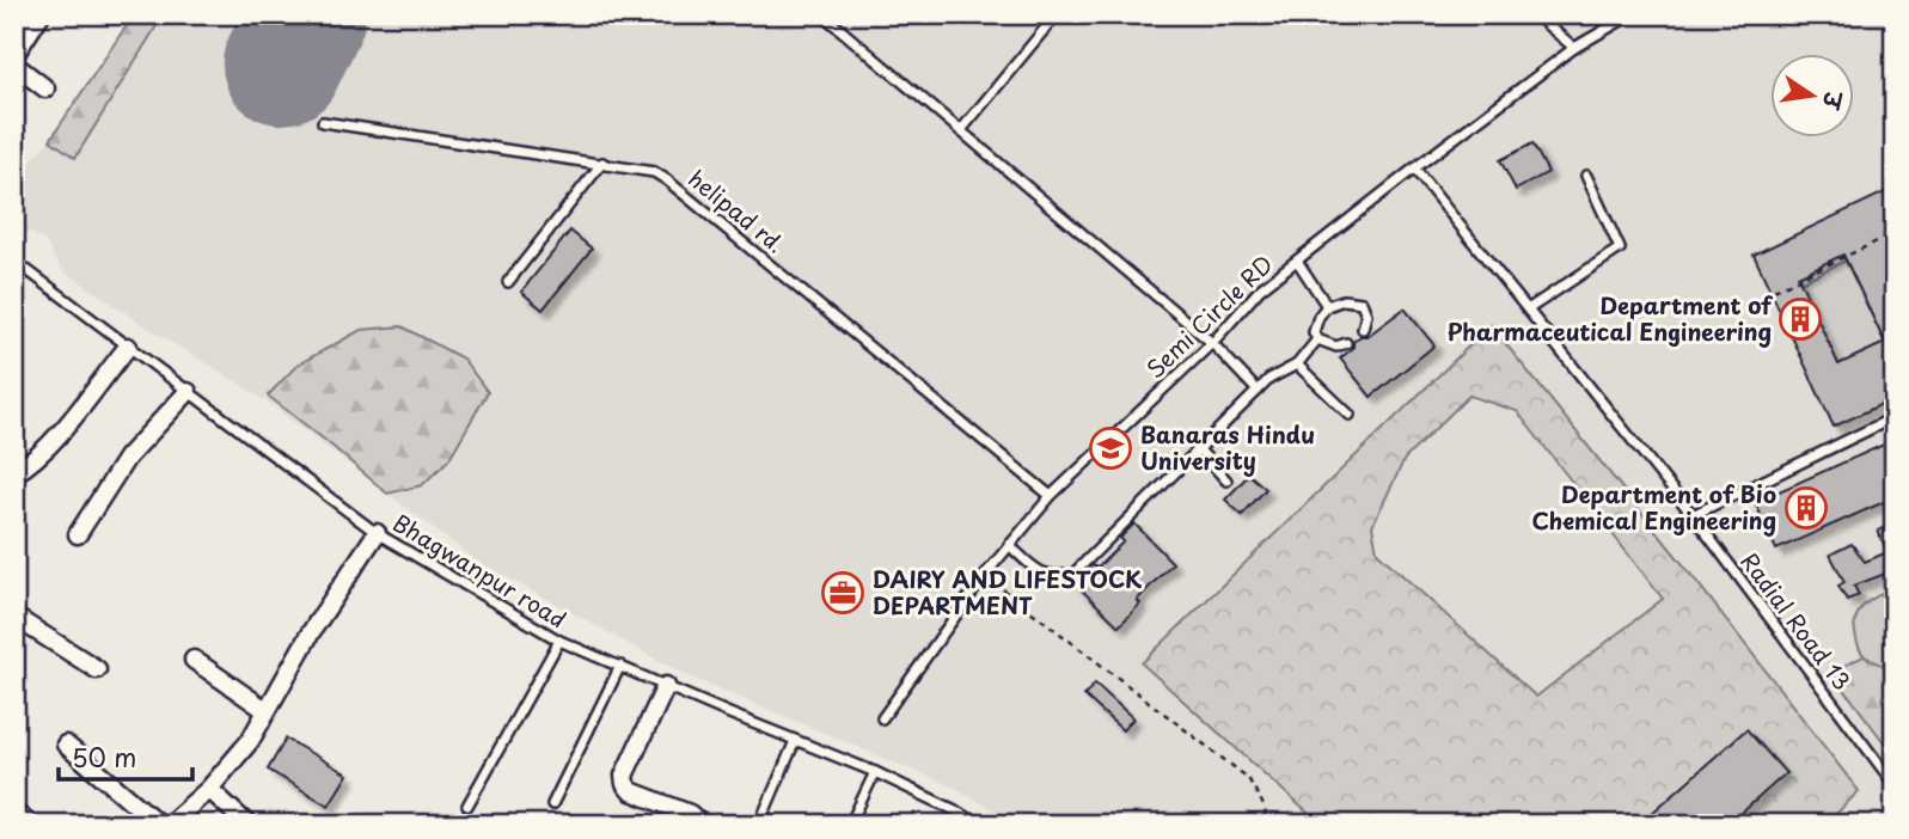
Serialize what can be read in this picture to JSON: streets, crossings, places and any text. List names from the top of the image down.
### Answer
{
  "streets": {
    "lane": [
      "helipad rd.",
      "Semi Circle RD",
      "Bhagwanpur road",
      "Radial Road 13"
    ]
  },
  "crossings": [
    ["helipad rd.", "Semi Circle RD"],
    ["Semi Circle RD", "Radial Road 13"]
  ],
  "places": {
    "building": ["Department of Pharmaceutical Engineering", "Department of Bio Chemical Engineering"],
    "school or university": ["Banaras Hindu University"],
    "office": ["DAIRY AND LIFESTOCK DEPARTMENT"]
  },
  "scale_bar": "50 m",
  "north": "right"
}
